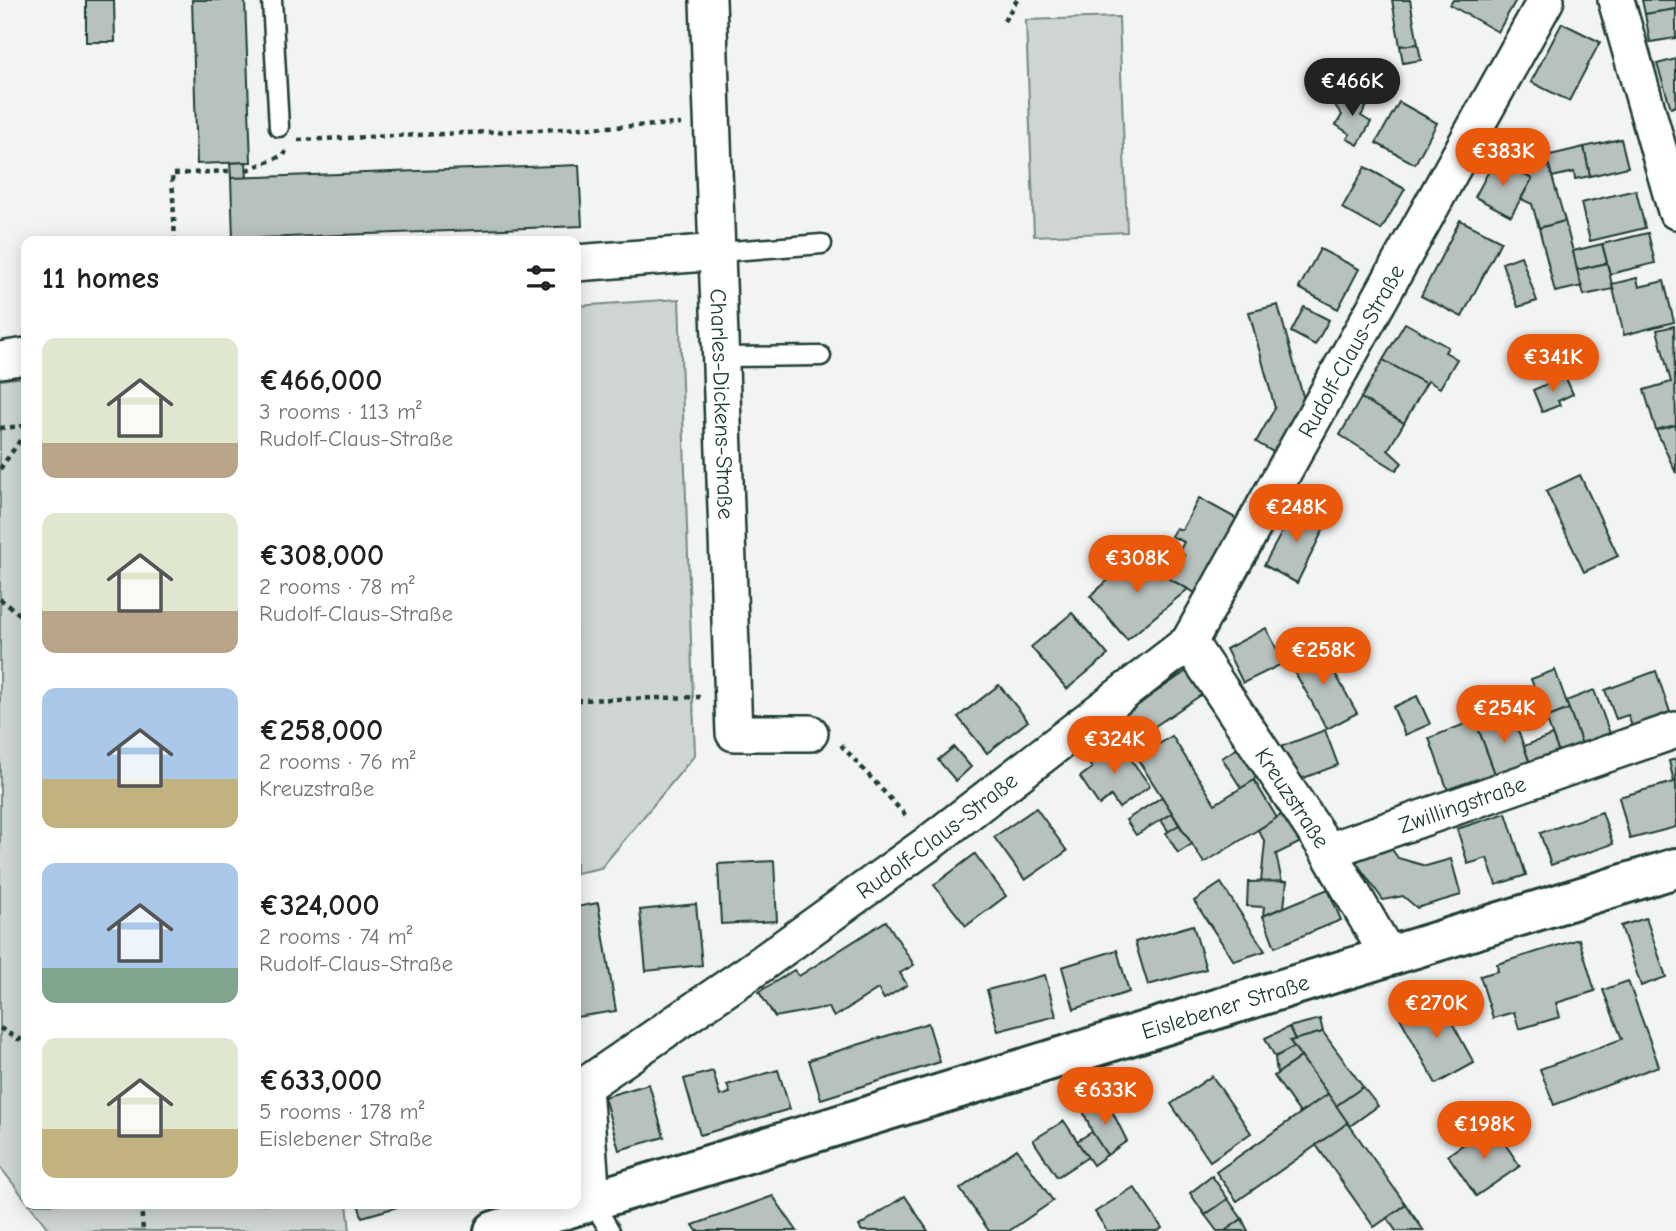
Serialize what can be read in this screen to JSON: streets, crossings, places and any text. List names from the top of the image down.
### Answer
{
  "streets": {
    "street": [
      "Rudolf-Claus-Straße",
      "Charles-Dickens-Straße",
      "Kreuzstraße",
      "Zwillingstraße",
      "Eislebener Straße"
    ]
  },
  "crossings": [
    ["Rudolf-Claus-Straße", "Kreuzstraße"],
    ["Rudolf-Claus-Straße", "Eislebener Straße"],
    ["Kreuzstraße", "Zwillingstraße"],
    ["Kreuzstraße", "Eislebener Straße"]
  ],
  "page": {
    "price": [
      "€466K",
      "€383K",
      "€341K",
      "€248K",
      "€308K",
      "€258K",
      "€254K",
      "€324K",
      "€270K",
      "€633K",
      "€198K"
    ],
    "heading": "11 homes",
    "list": [
      {
        "name": "€466,000",
        "note": "3 rooms · 113 m² · Rudolf-Claus-Straße"
      },
      {
        "name": "€308,000",
        "note": "2 rooms · 78 m² · Rudolf-Claus-Straße"
      },
      {
        "name": "€258,000",
        "note": "2 rooms · 76 m² · Kreuzstraße"
      },
      {
        "name": "€324,000",
        "note": "2 rooms · 74 m² · Rudolf-Claus-Straße"
      },
      {
        "name": "€633,000",
        "note": "5 rooms · 178 m² · Eislebener Straße"
      }
    ]
  }
}
